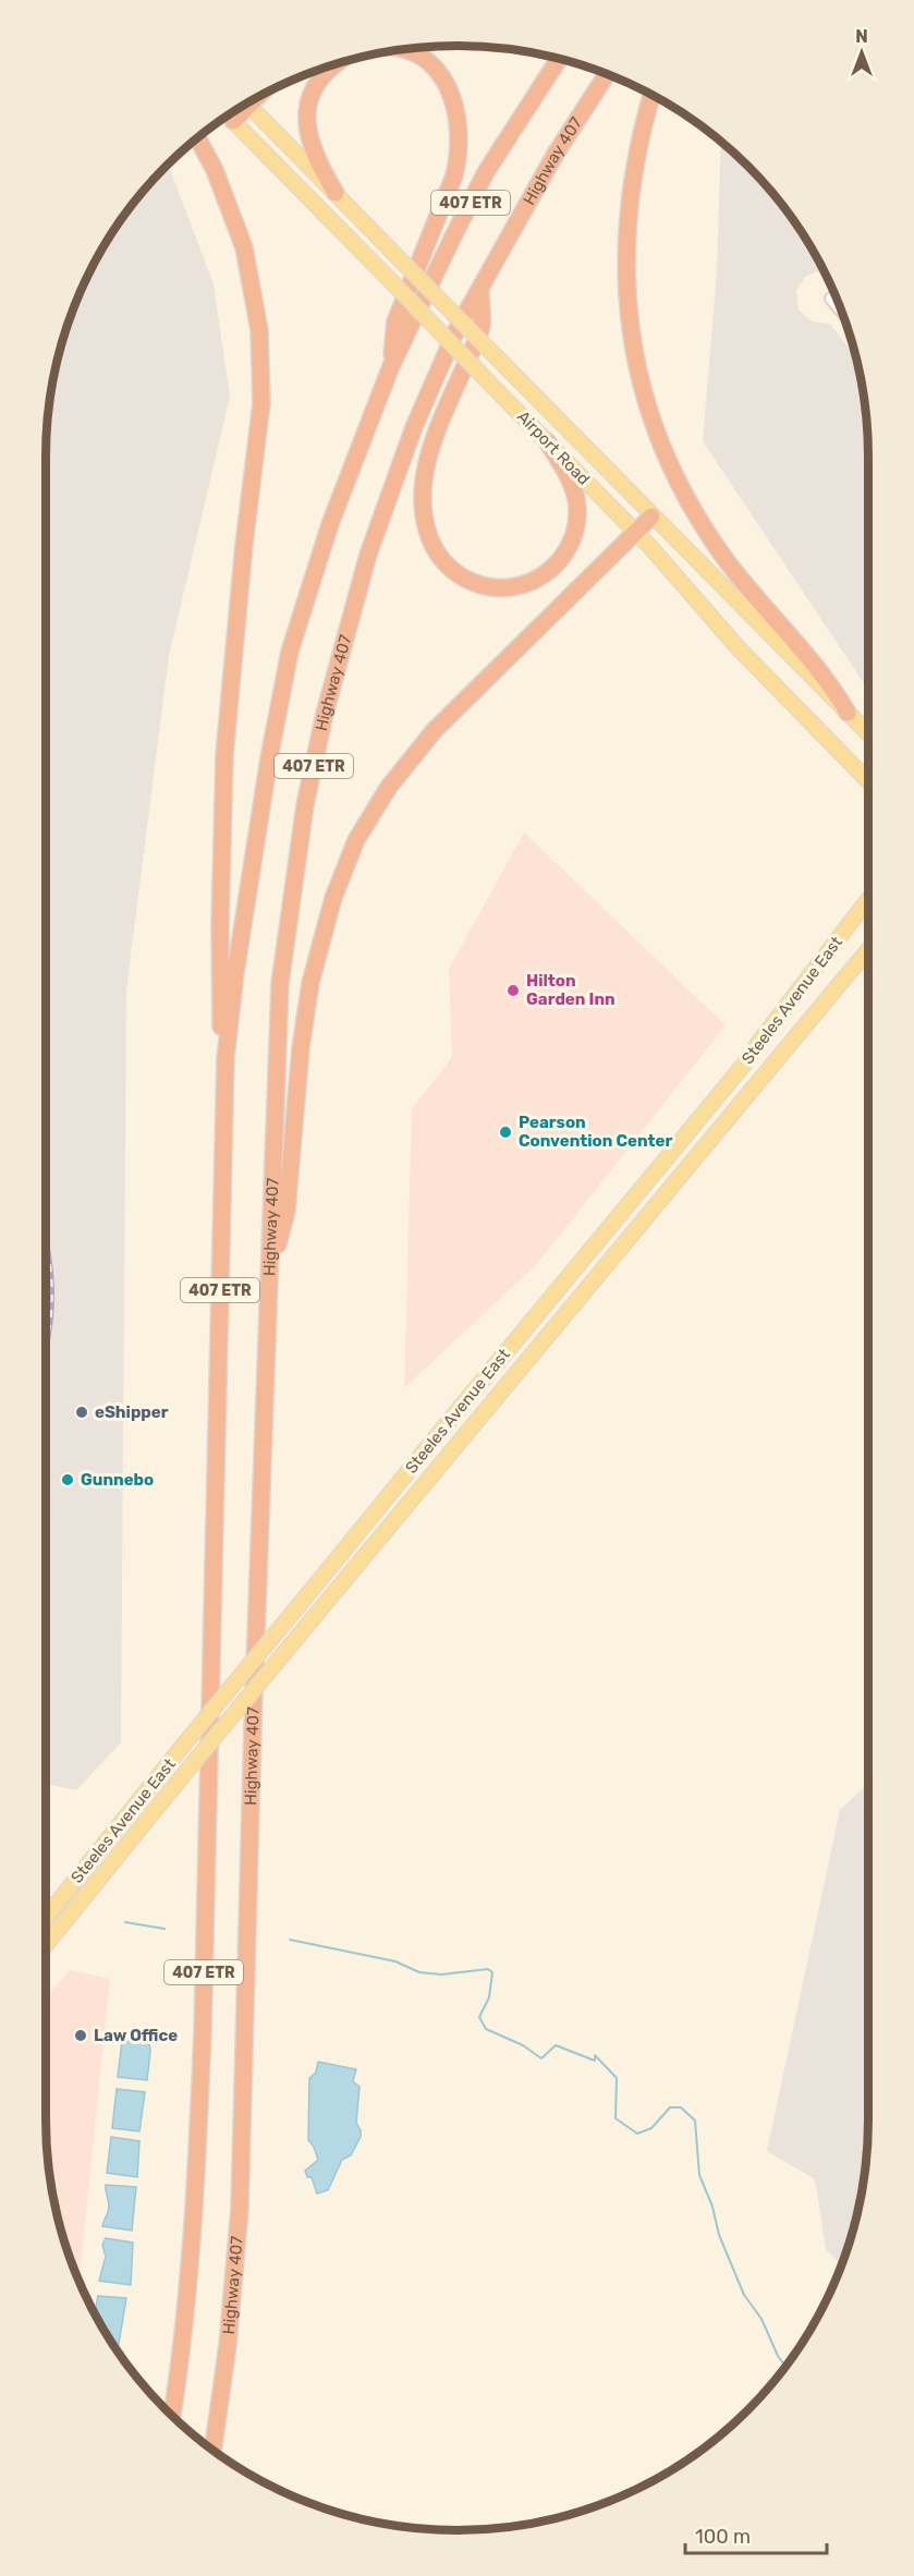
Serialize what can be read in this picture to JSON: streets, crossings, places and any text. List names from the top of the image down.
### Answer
{
  "streets": {
    "highway": ["Highway 407", "407 ETR"],
    "main road": ["Airport Road", "Steeles Avenue East"]
  },
  "places": [
    "Hilton Garden Inn",
    "Pearson Convention Center",
    "eShipper",
    "Gunnebo",
    "Law Office"
  ],
  "scale_bar": "100 m",
  "north": "top"
}
